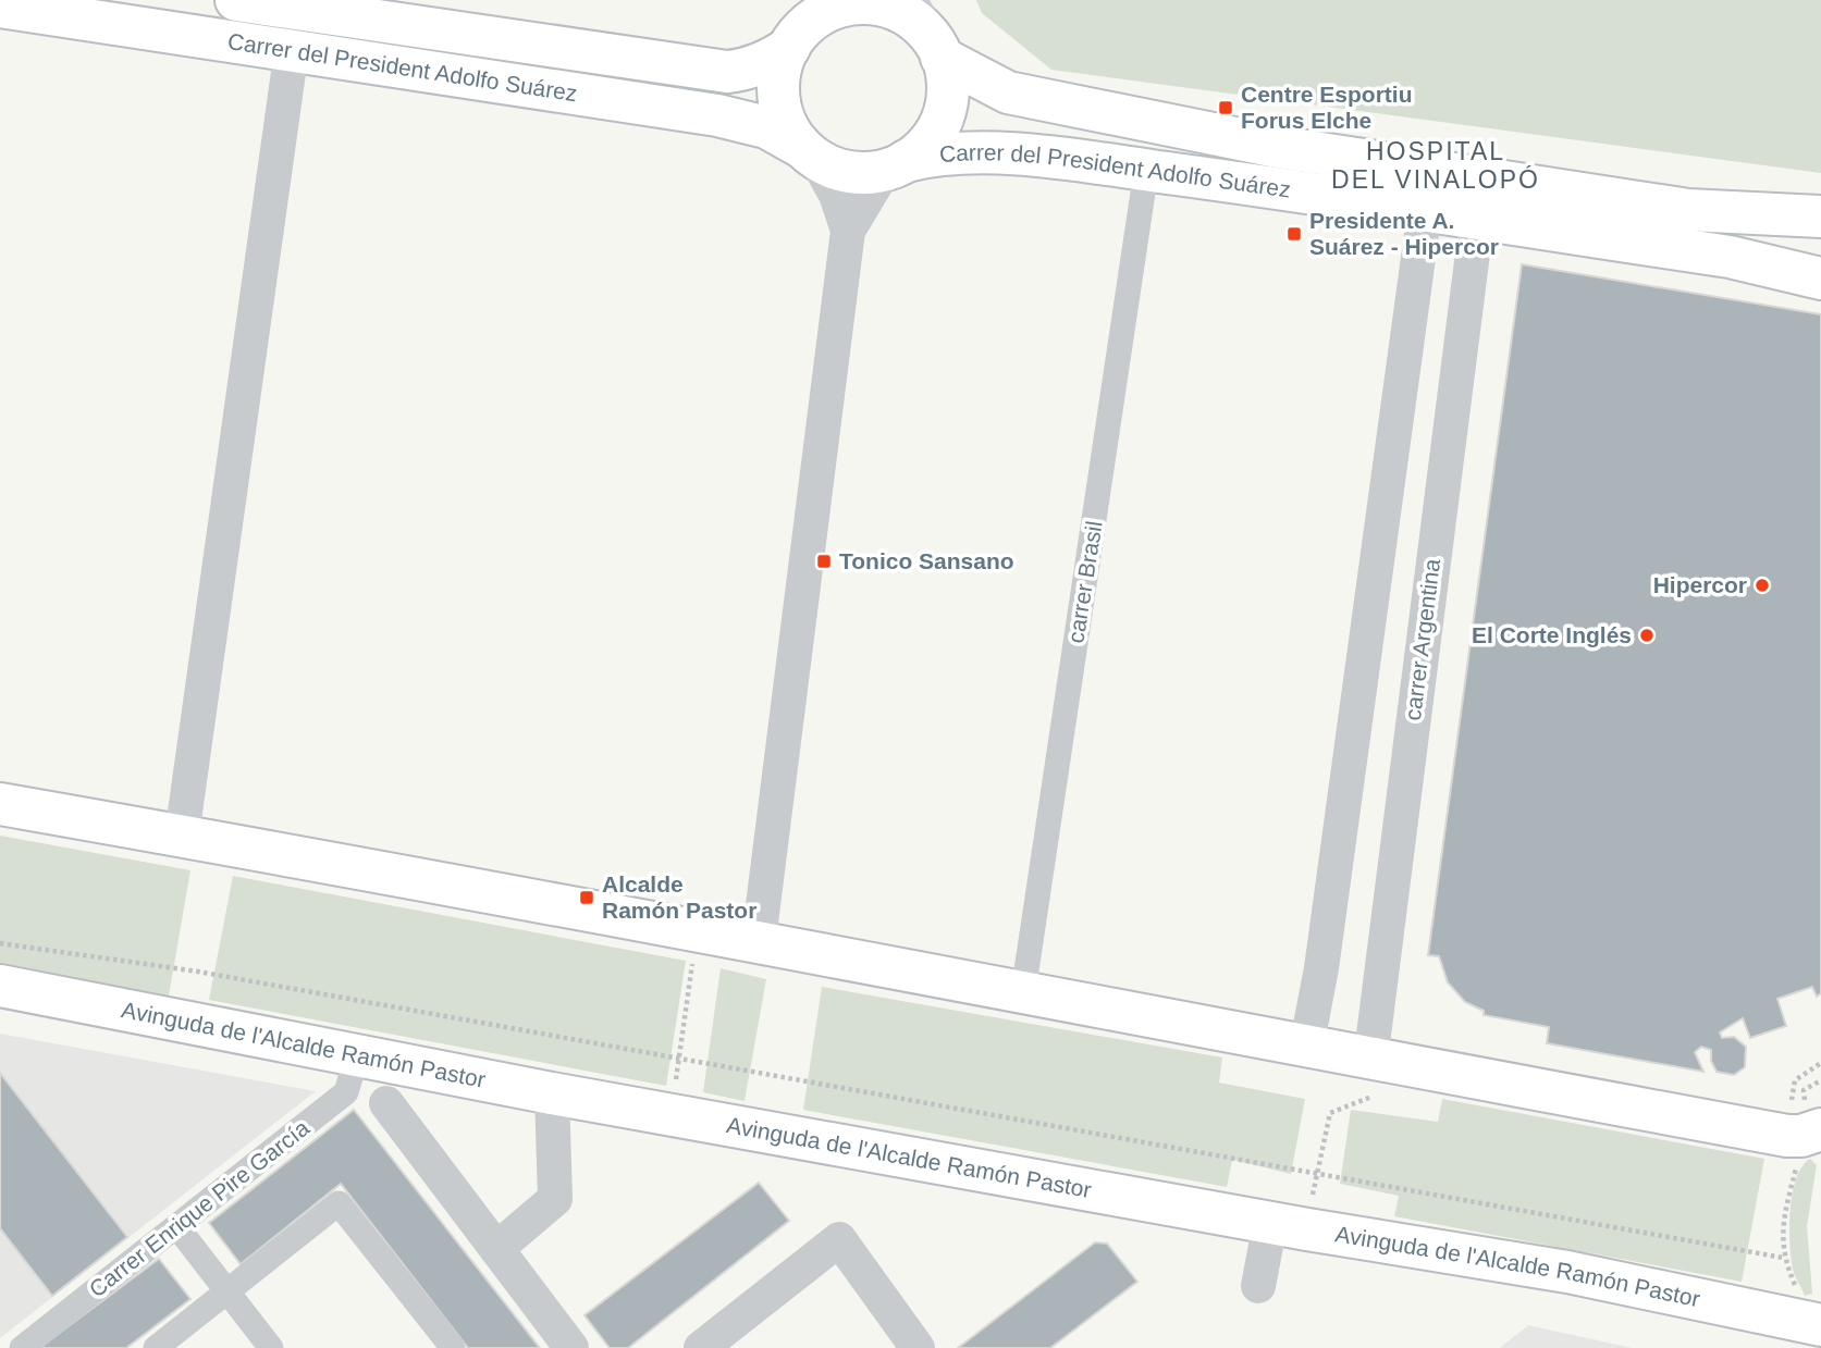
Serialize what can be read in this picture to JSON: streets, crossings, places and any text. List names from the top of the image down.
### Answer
{
  "streets": {
    "main road": ["Carrer del President Adolfo Suárez", "Avinguda de l'Alcalde Ramón Pastor"],
    "street": ["carrer Brasil", "carrer Argentina", "Carrer Enrique Pire García"]
  },
  "crossings": [
    ["Carrer del President Adolfo Suárez", "carrer Brasil"],
    ["Carrer del President Adolfo Suárez", "carrer Argentina"],
    ["Avinguda de l'Alcalde Ramón Pastor", "Carrer Enrique Pire García"]
  ],
  "districts": ["HOSPITAL DEL VINALOPÓ"],
  "places": {
    "transit": [
      "Centre Esportiu Forus Elche",
      "Presidente A. Suárez - Hipercor",
      "Tonico Sansano",
      "Alcalde Ramón Pastor"
    ],
    "other": ["Hipercor", "El Corte Inglés"]
  }
}
